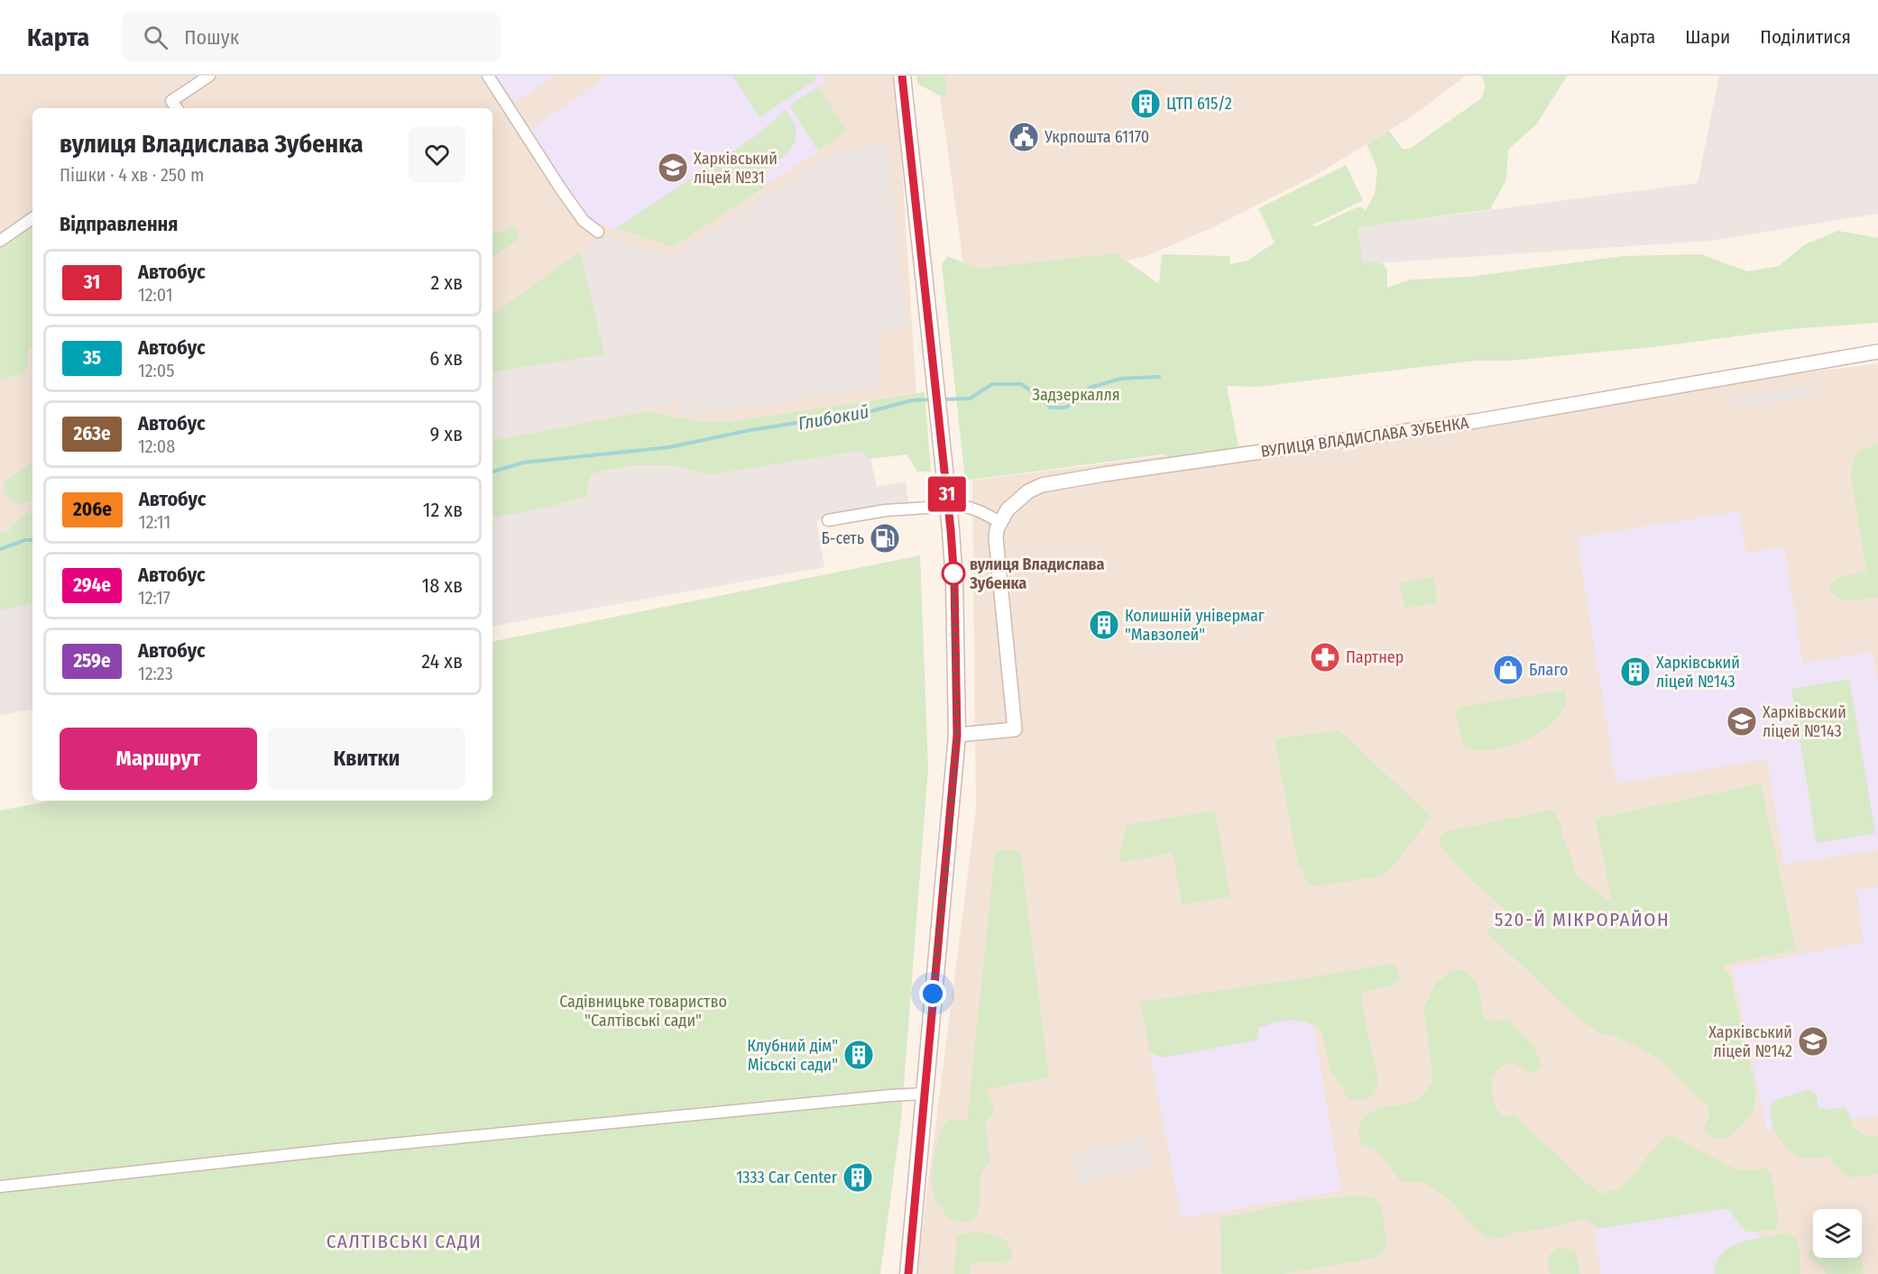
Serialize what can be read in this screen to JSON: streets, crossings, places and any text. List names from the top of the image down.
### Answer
{
  "streets": {
    "street": ["ВУЛИЦЯ ВЛАДИСЛАВА ЗУБЕНКА"]
  },
  "districts": ["520-Й МІКРОРАЙОН", "САЛТІВСЬКІ САДИ"],
  "water": ["Глибокий"],
  "parks": ["Задзеркалля", "Садівницьке товариство \"Салтівські сади\""],
  "places": {
    "building": [
      "ЦТП 615/2",
      "Колишній універмаг \"Мавзолей\"",
      "Харківський ліцей №143",
      "Клубний дім\" Місьскі сади\"",
      "1333 Car Center"
    ],
    "public building": ["Укрпошта 61170"],
    "school or university": ["Харківський ліцей №31", "Харківьский ліцей №143", "Харківський ліцей №142"],
    "fuel station": ["Б-сеть"],
    "other": ["вулиця Владислава Зубенка"],
    "pharmacy": ["Партнер"],
    "shop": ["Благо"]
  },
  "lines": ["bus line 31"],
  "page": {
    "header": "Карта",
    "search": "Пошук",
    "nav": ["Карта", "Шари", "Поділитися"],
    "on_map": "31",
    "heading": [
      ["вулиця Владислава Зубенка", "Пішки · 4 хв · 250 m"],
      "Відправлення"
    ],
    "list": [
      {
        "mark": "31",
        "name": "Автобус",
        "note": "12:01",
        "value": "2 хв"
      },
      {
        "mark": "35",
        "name": "Автобус",
        "note": "12:05",
        "value": "6 хв"
      },
      {
        "mark": "263е",
        "name": "Автобус",
        "note": "12:08",
        "value": "9 хв"
      },
      {
        "mark": "206е",
        "name": "Автобус",
        "note": "12:11",
        "value": "12 хв"
      },
      {
        "mark": "294е",
        "name": "Автобус",
        "note": "12:17",
        "value": "18 хв"
      },
      {
        "mark": "259е",
        "name": "Автобус",
        "note": "12:23",
        "value": "24 хв"
      }
    ],
    "buttons": ["Маршрут", "Квитки"]
  }
}
